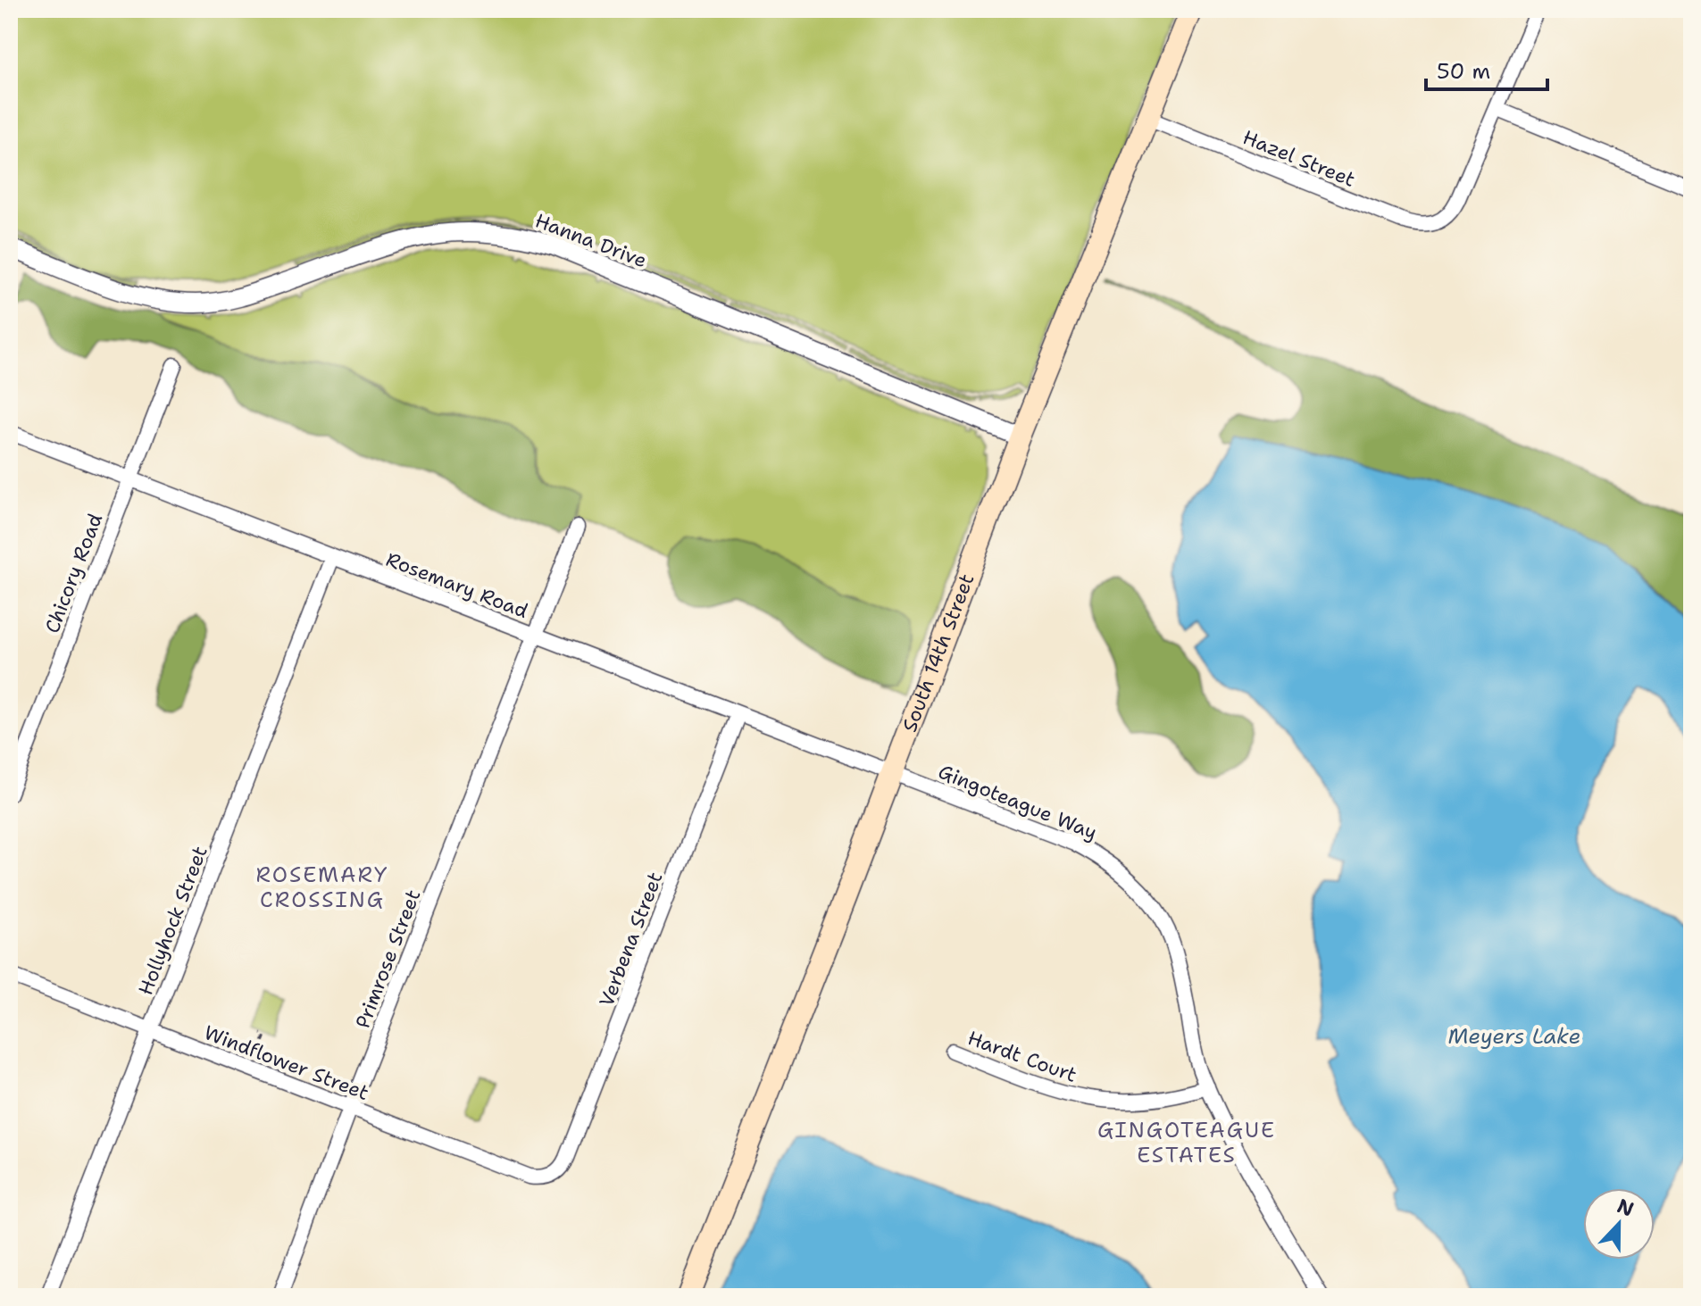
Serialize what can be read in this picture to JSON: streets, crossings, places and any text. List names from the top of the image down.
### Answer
{
  "streets": {
    "main road": ["South 14th Street"],
    "street": [
      "Hazel Street",
      "Hanna Drive",
      "Chicory Road",
      "Rosemary Road",
      "Gingoteague Way",
      "Hollyhock Street",
      "Verbena Street",
      "Primrose Street",
      "Hardt Court",
      "Windflower Street"
    ]
  },
  "crossings": [
    ["Hazel Street", "South 14th Street"],
    ["Hanna Drive", "South 14th Street"],
    ["Chicory Road", "Rosemary Road"],
    ["Rosemary Road", "South 14th Street"],
    ["Rosemary Road", "Gingoteague Way"],
    ["Rosemary Road", "Hollyhock Street"],
    ["Rosemary Road", "Verbena Street"],
    ["Rosemary Road", "Primrose Street"],
    ["South 14th Street", "Gingoteague Way"],
    ["Gingoteague Way", "Hardt Court"],
    ["Hollyhock Street", "Windflower Street"],
    ["Verbena Street", "Windflower Street"],
    ["Primrose Street", "Windflower Street"]
  ],
  "districts": ["ROSEMARY CROSSING", "GINGOTEAGUE ESTATES"],
  "water": ["Meyers Lake"],
  "scale_bar": "50 m",
  "north": "top"
}
